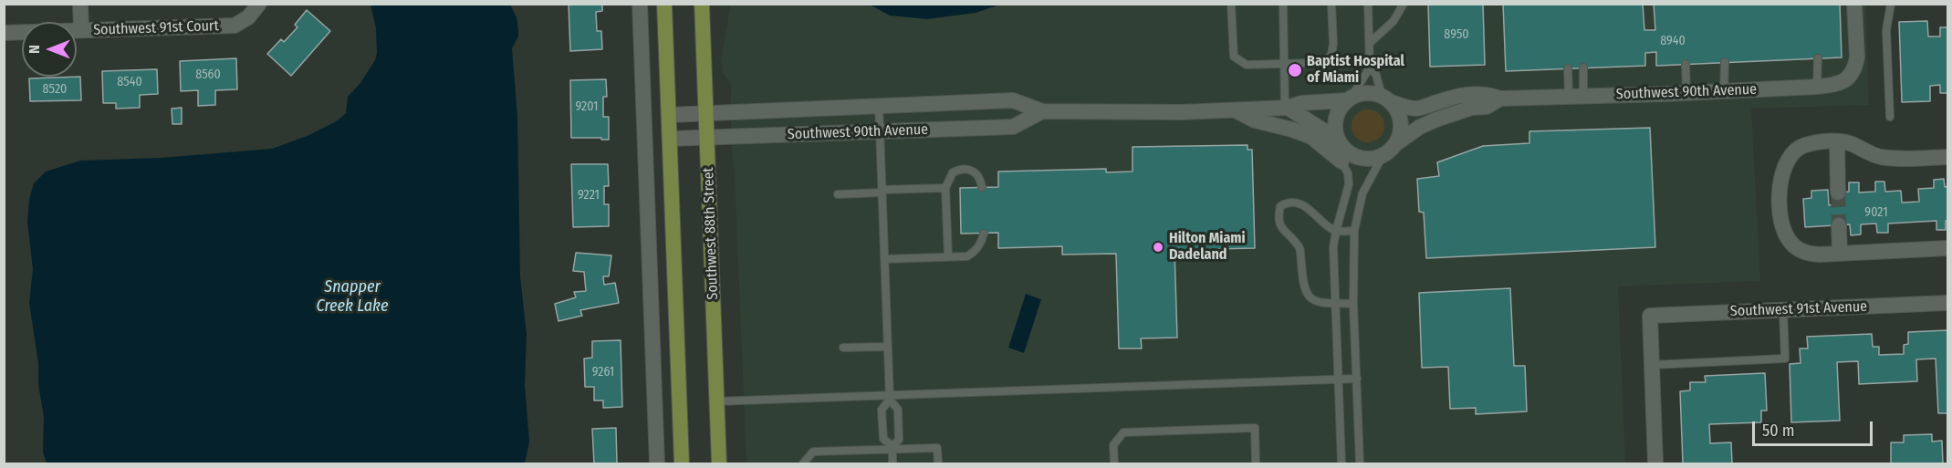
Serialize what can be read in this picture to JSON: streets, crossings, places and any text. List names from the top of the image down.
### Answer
{
  "streets": {
    "main road": ["Southwest 88th Street"],
    "street": ["Southwest 91st Court", "Southwest 90th Avenue", "Southwest 91st Avenue"]
  },
  "crossings": [
    ["Southwest 90th Avenue", "Southwest 88th Street"]
  ],
  "water": ["Snapper Creek Lake"],
  "places": ["Baptist Hospital of Miami", "Hilton Miami Dadeland"],
  "house_numbers": [
    "8950",
    "8940",
    "8560",
    "8540",
    "8520",
    "9201",
    "9221",
    "9021",
    "9261"
  ],
  "scale_bar": "50 m",
  "north": "left"
}
